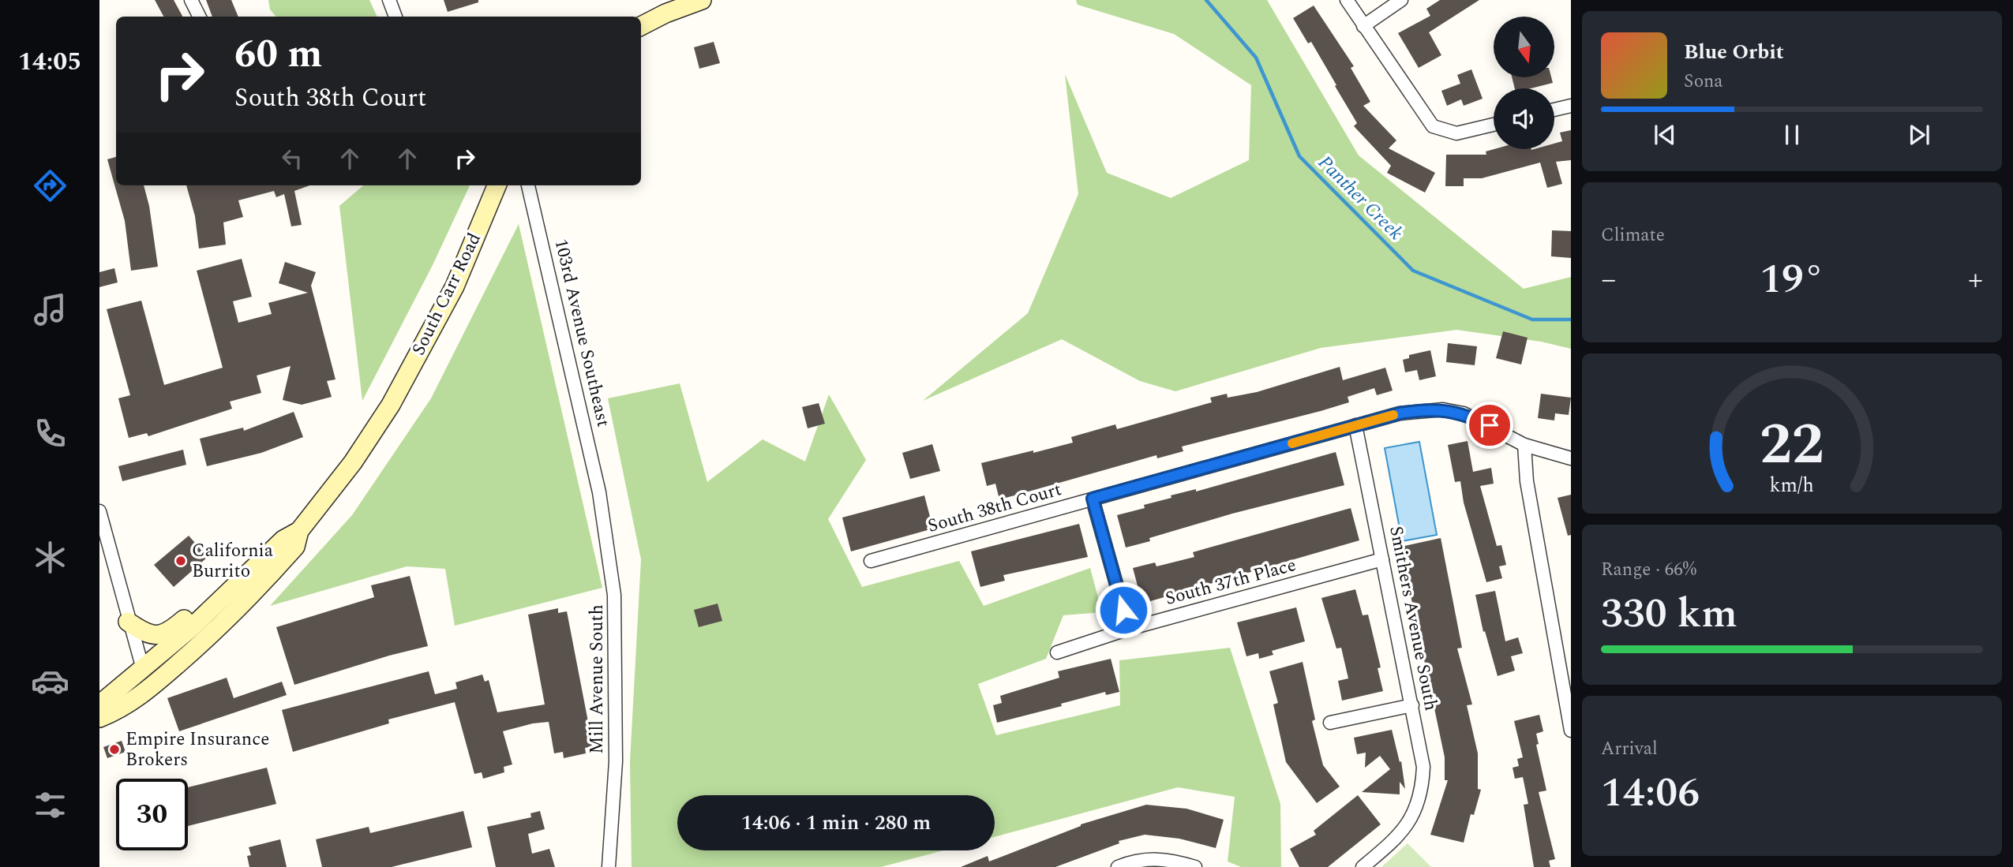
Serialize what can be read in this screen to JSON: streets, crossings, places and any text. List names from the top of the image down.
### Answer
{
  "streets": {
    "main road": ["South Carr Road"],
    "street": [
      "103rd Avenue Southeast",
      "South 38th Court",
      "South 37th Place",
      "Smithers Avenue South",
      "Mill Avenue South"
    ]
  },
  "crossings": [
    ["103rd Avenue Southeast", "Mill Avenue South"],
    ["South 38th Court", "Smithers Avenue South"],
    ["South 37th Place", "Smithers Avenue South"]
  ],
  "water": ["Panther Creek"],
  "places": ["California Burrito", "Empire Insurance Brokers"],
  "north": "bottom",
  "page": {
    "tabs": "14:05",
    "turn": ["60 m", "South 38th Court"],
    "song": ["Blue Orbit", "Sona"],
    "tile": [
      "Climate",
      ["Range · 66%", "330 km"],
      ["Arrival", "14:06"]
    ],
    "heat": ["−", "19°", "+"],
    "limit": "30",
    "trip": "14:06 · 1 min · 280 m",
    "gauge": ["22", "km/h"]
  }
}
